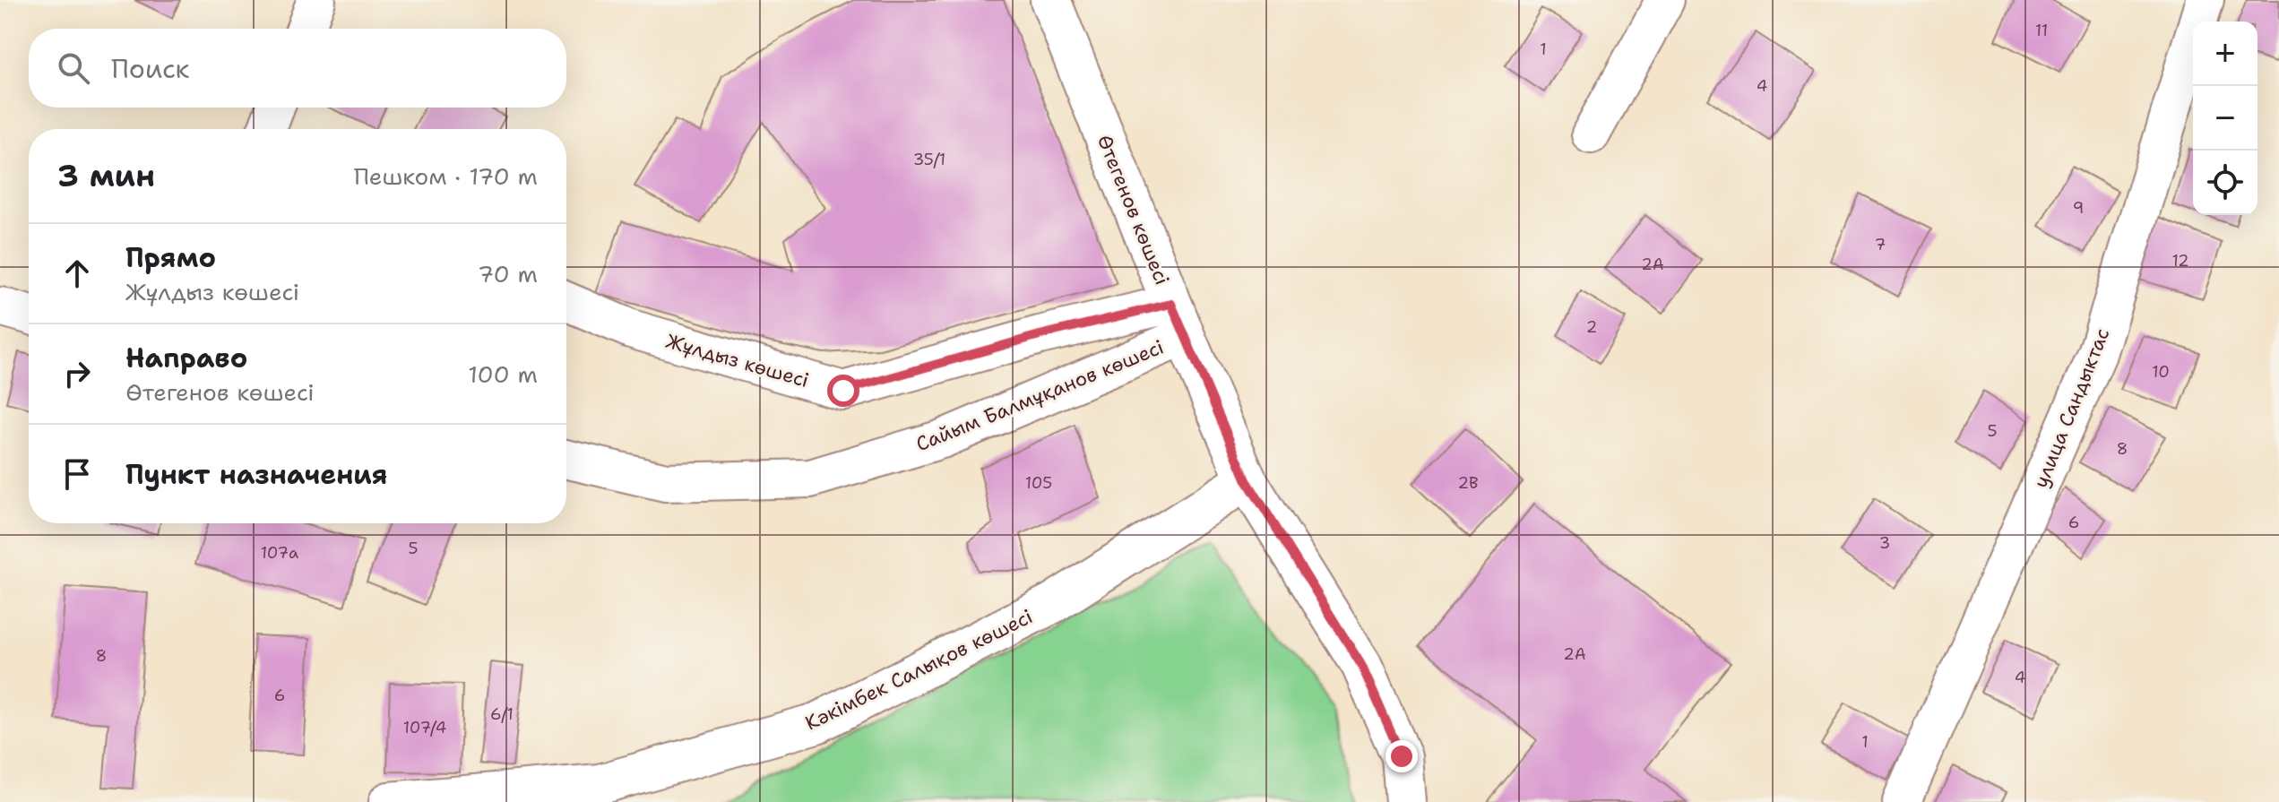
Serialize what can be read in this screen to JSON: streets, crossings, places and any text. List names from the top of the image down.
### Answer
{
  "streets": {
    "street": [
      "Өтегенов көшесі",
      "Жұлдыз көшесі",
      "Сайым Балмұқанов көшесі",
      "улица Сандыктас",
      "Кәкімбек Салықов көшесі"
    ]
  },
  "crossings": [
    ["Өтегенов көшесі", "Жұлдыз көшесі"],
    ["Өтегенов көшесі", "Сайым Балмұқанов көшесі"],
    ["Өтегенов көшесі", "Кәкімбек Салықов көшесі"],
    ["Жұлдыз көшесі", "Сайым Балмұқанов көшесі"]
  ],
  "house_numbers": [
    "11",
    "1",
    "4",
    "35/1",
    "9",
    "7",
    "12",
    "2А",
    "2",
    "10",
    "5",
    "8",
    "105",
    "2В",
    "6",
    "3",
    "5",
    "107а",
    "2А",
    "8",
    "4",
    "6",
    "6/1",
    "107/4",
    "1"
  ],
  "page": {
    "map_buttons": ["+", "−"],
    "search": "Поиск",
    "heading": ["3 мин", "Пешком · 170 m"],
    "list": [
      ["Прямо", "Жұлдыз көшесі", "70 m"],
      ["Направо", "Өтегенов көшесі", "100 m"],
      "Пункт назначения"
    ]
  }
}
